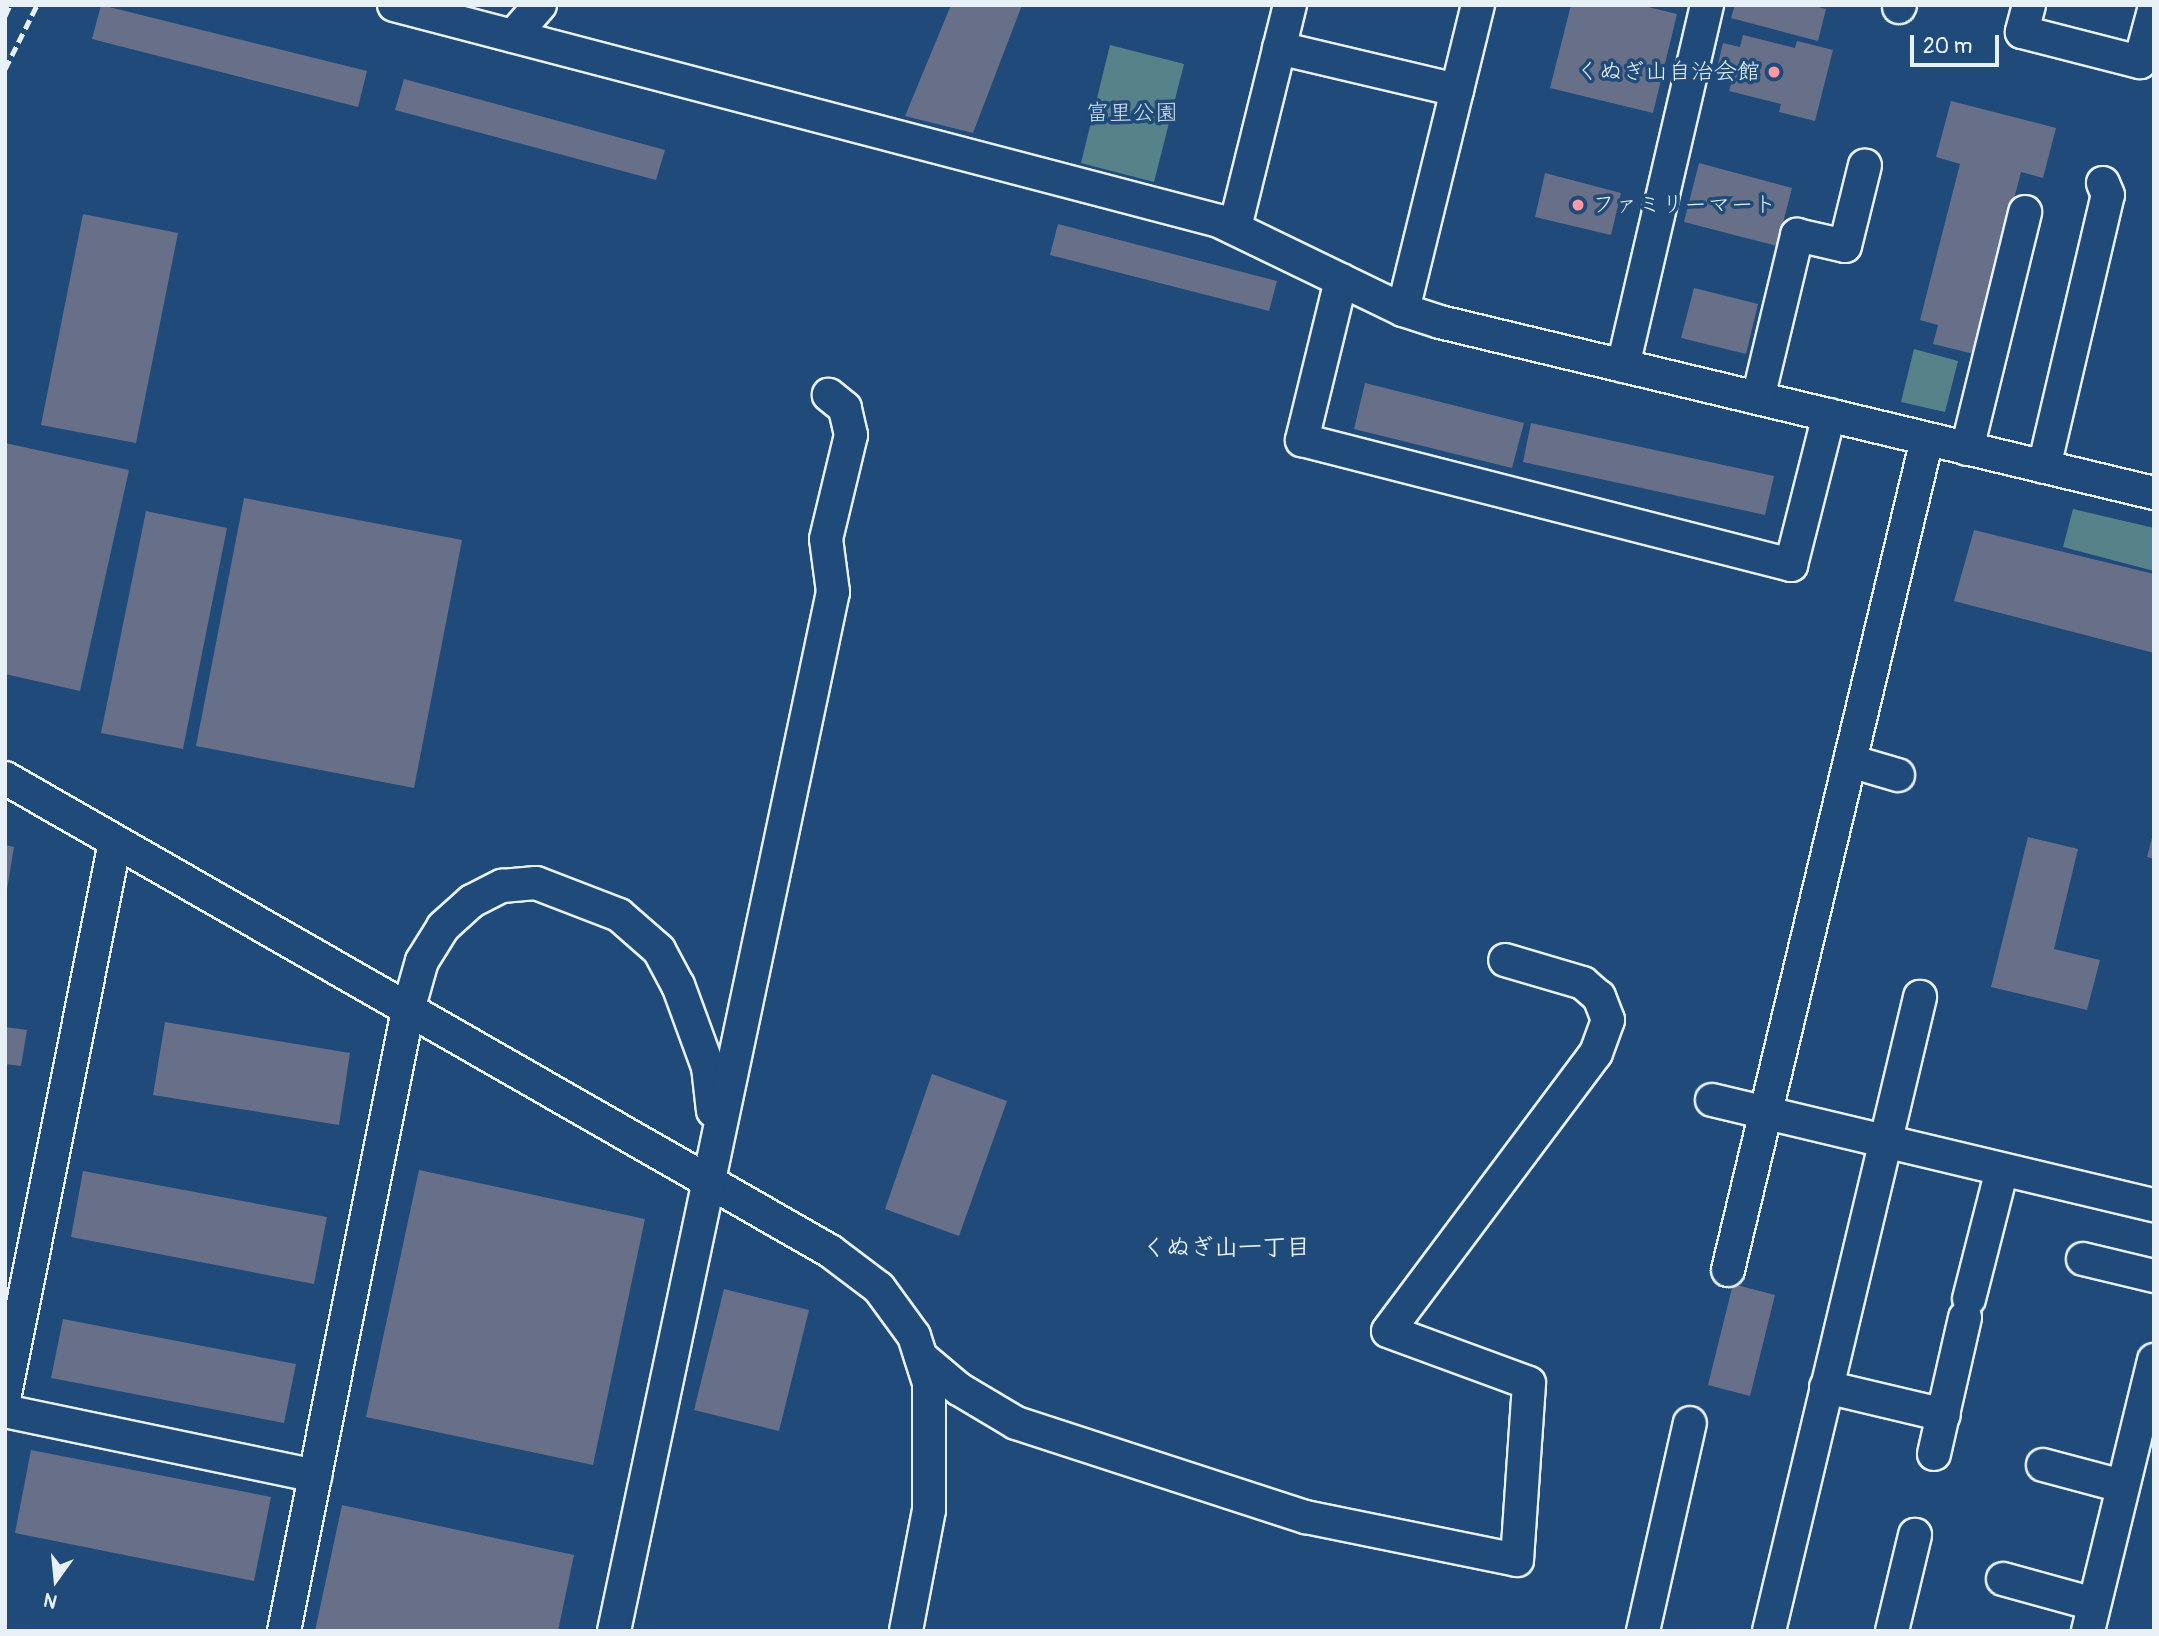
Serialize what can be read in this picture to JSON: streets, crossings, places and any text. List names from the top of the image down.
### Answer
{
  "districts": ["くぬぎ山一丁目"],
  "parks": ["富里公園"],
  "places": ["くぬぎ山自治会館", "ファミリーマート"],
  "scale_bar": "20 m",
  "north": "bottom"
}
